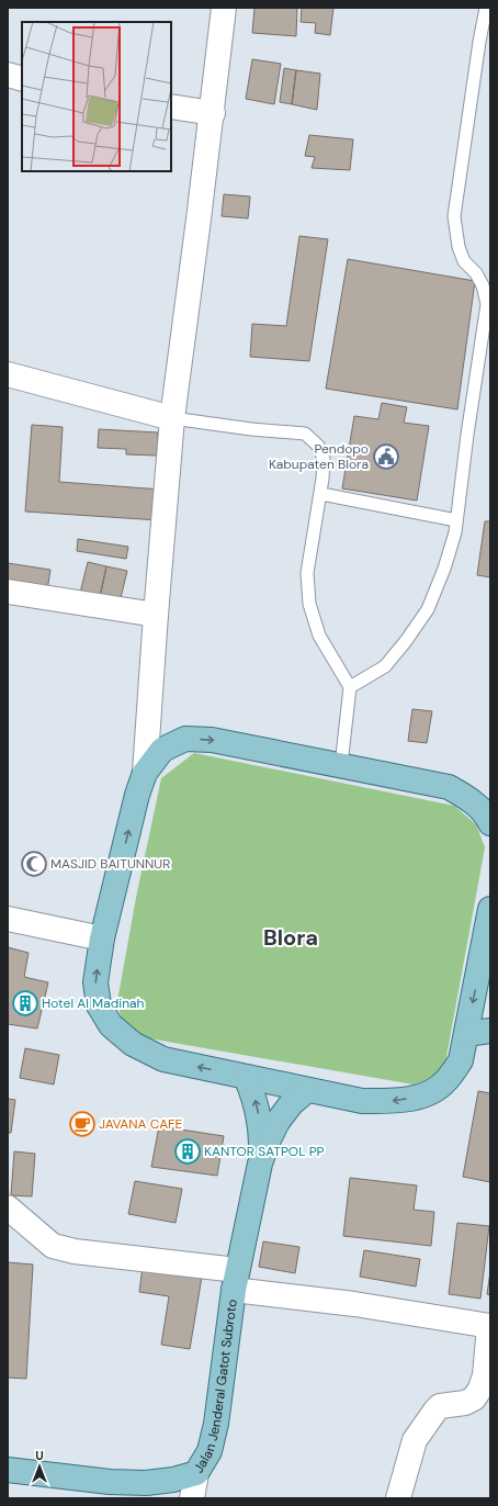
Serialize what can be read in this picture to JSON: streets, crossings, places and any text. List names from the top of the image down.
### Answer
{
  "streets": {
    "main road": ["Jalan Jenderal Gatot Subroto"]
  },
  "districts": ["Blora"],
  "places": {
    "public building": ["Pendopo Kabupaten Blora"],
    "mosque": ["MASJID BAITUNNUR"],
    "building": ["Hotel Al Madinah", "KANTOR SATPOL PP"],
    "cafe": ["JAVANA CAFE"]
  },
  "north": "top"
}
